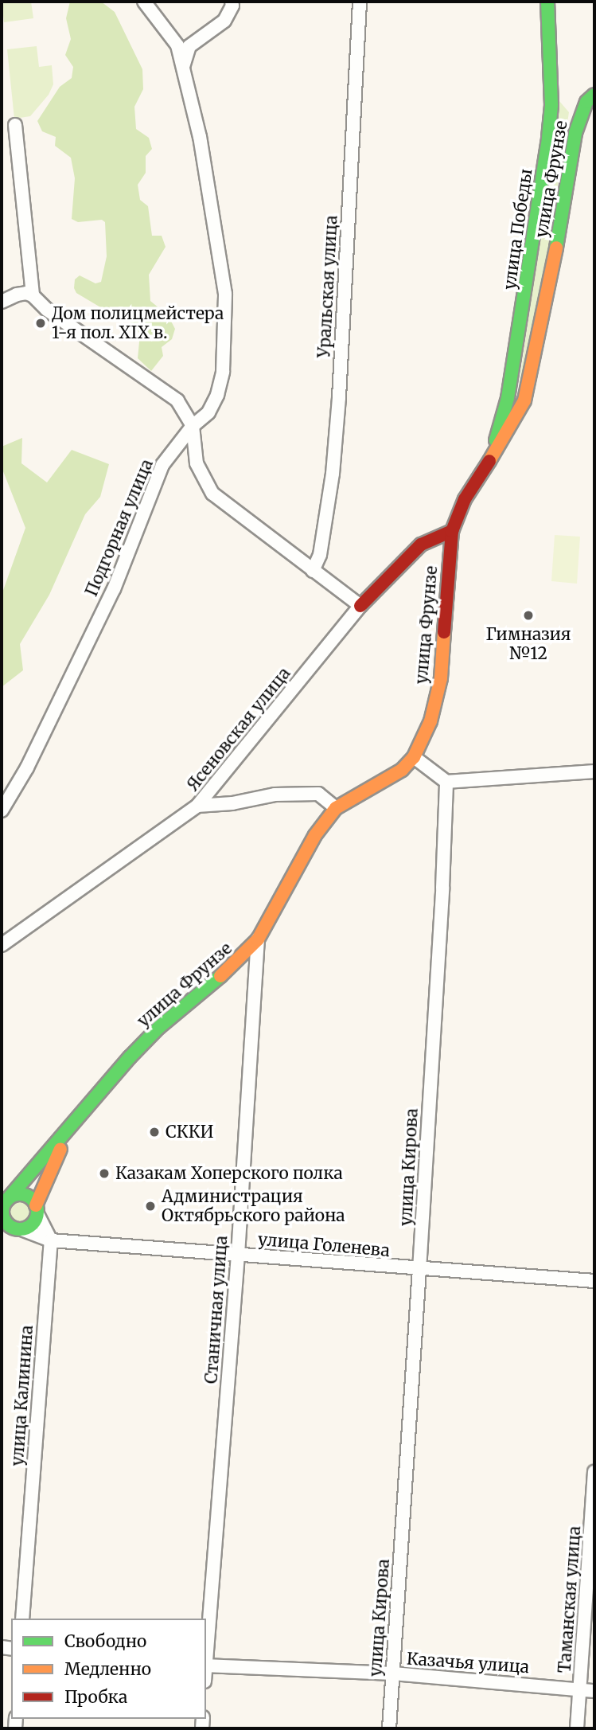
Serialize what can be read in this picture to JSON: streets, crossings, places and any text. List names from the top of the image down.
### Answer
{
  "streets": {
    "main road": ["улица Фрунзе", "улица Победы", "Ясеновская улица"],
    "street": [
      "Уральская улица",
      "Подгорная улица",
      "улица Кирова",
      "улица Голенева",
      "Станичная улица",
      "улица Калинина",
      "Таманская улица",
      "Казачья улица"
    ]
  },
  "crossings": [
    ["улица Фрунзе", "улица Победы"],
    ["улица Фрунзе", "Ясеновская улица"],
    ["улица Фрунзе", "улица Голенева"],
    ["улица Фрунзе", "Станичная улица"],
    ["улица Кирова", "улица Голенева"],
    ["улица Кирова", "Казачья улица"],
    ["улица Голенева", "Станичная улица"],
    ["улица Голенева", "улица Калинина"],
    ["Таманская улица", "Казачья улица"]
  ],
  "places": [
    "Дом полицмейстера 1-я пол. XIX в.",
    "Гимназия №12",
    "СККИ",
    "Казакам Хоперского полка",
    "Администрация Октябрьского района"
  ],
  "legend": ["Свободно", "Медленно", "Пробка"]
}
